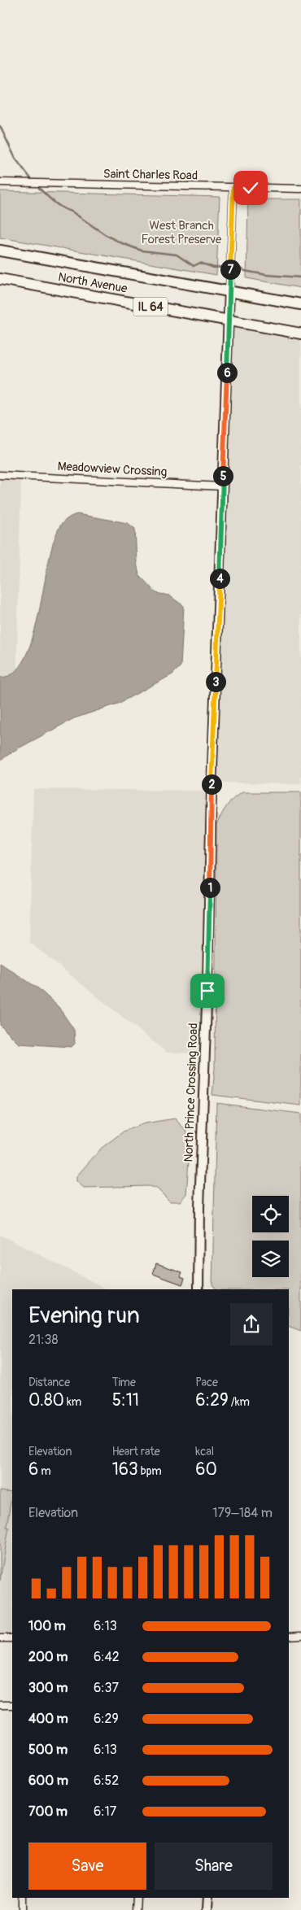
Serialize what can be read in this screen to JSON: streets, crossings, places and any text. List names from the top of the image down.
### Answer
{
  "streets": {
    "main road": ["North Avenue", "IL 64"],
    "street": ["Saint Charles Road", "Meadowview Crossing", "North Prince Crossing Road"]
  },
  "crossings": [
    ["Saint Charles Road", "North Prince Crossing Road"],
    ["North Avenue", "North Prince Crossing Road"],
    ["Meadowview Crossing", "North Prince Crossing Road"]
  ],
  "parks": ["West Branch Forest Preserve"],
  "page": {
    "pins": [
      "7",
      "6",
      "5",
      "4",
      "3",
      "2",
      "1"
    ],
    "heading": ["Evening run", "21:38"],
    "stats": [
      ["Distance", "0.80 km"],
      ["Time", "5:11"],
      ["Pace", "6:29 /km"],
      ["Elevation", "6 m"],
      ["Heart rate", "163 bpm"],
      ["kcal", "60"]
    ],
    "chart": ["Elevation", "179–184 m"],
    "list": [
      {
        "name": "100 m",
        "note": "6:13"
      },
      {
        "name": "200 m",
        "note": "6:42"
      },
      {
        "name": "300 m",
        "note": "6:37"
      },
      {
        "name": "400 m",
        "note": "6:29"
      },
      {
        "name": "500 m",
        "note": "6:13"
      },
      {
        "name": "600 m",
        "note": "6:52"
      },
      {
        "name": "700 m",
        "note": "6:17"
      }
    ],
    "buttons": ["Save", "Share"]
  }
}
